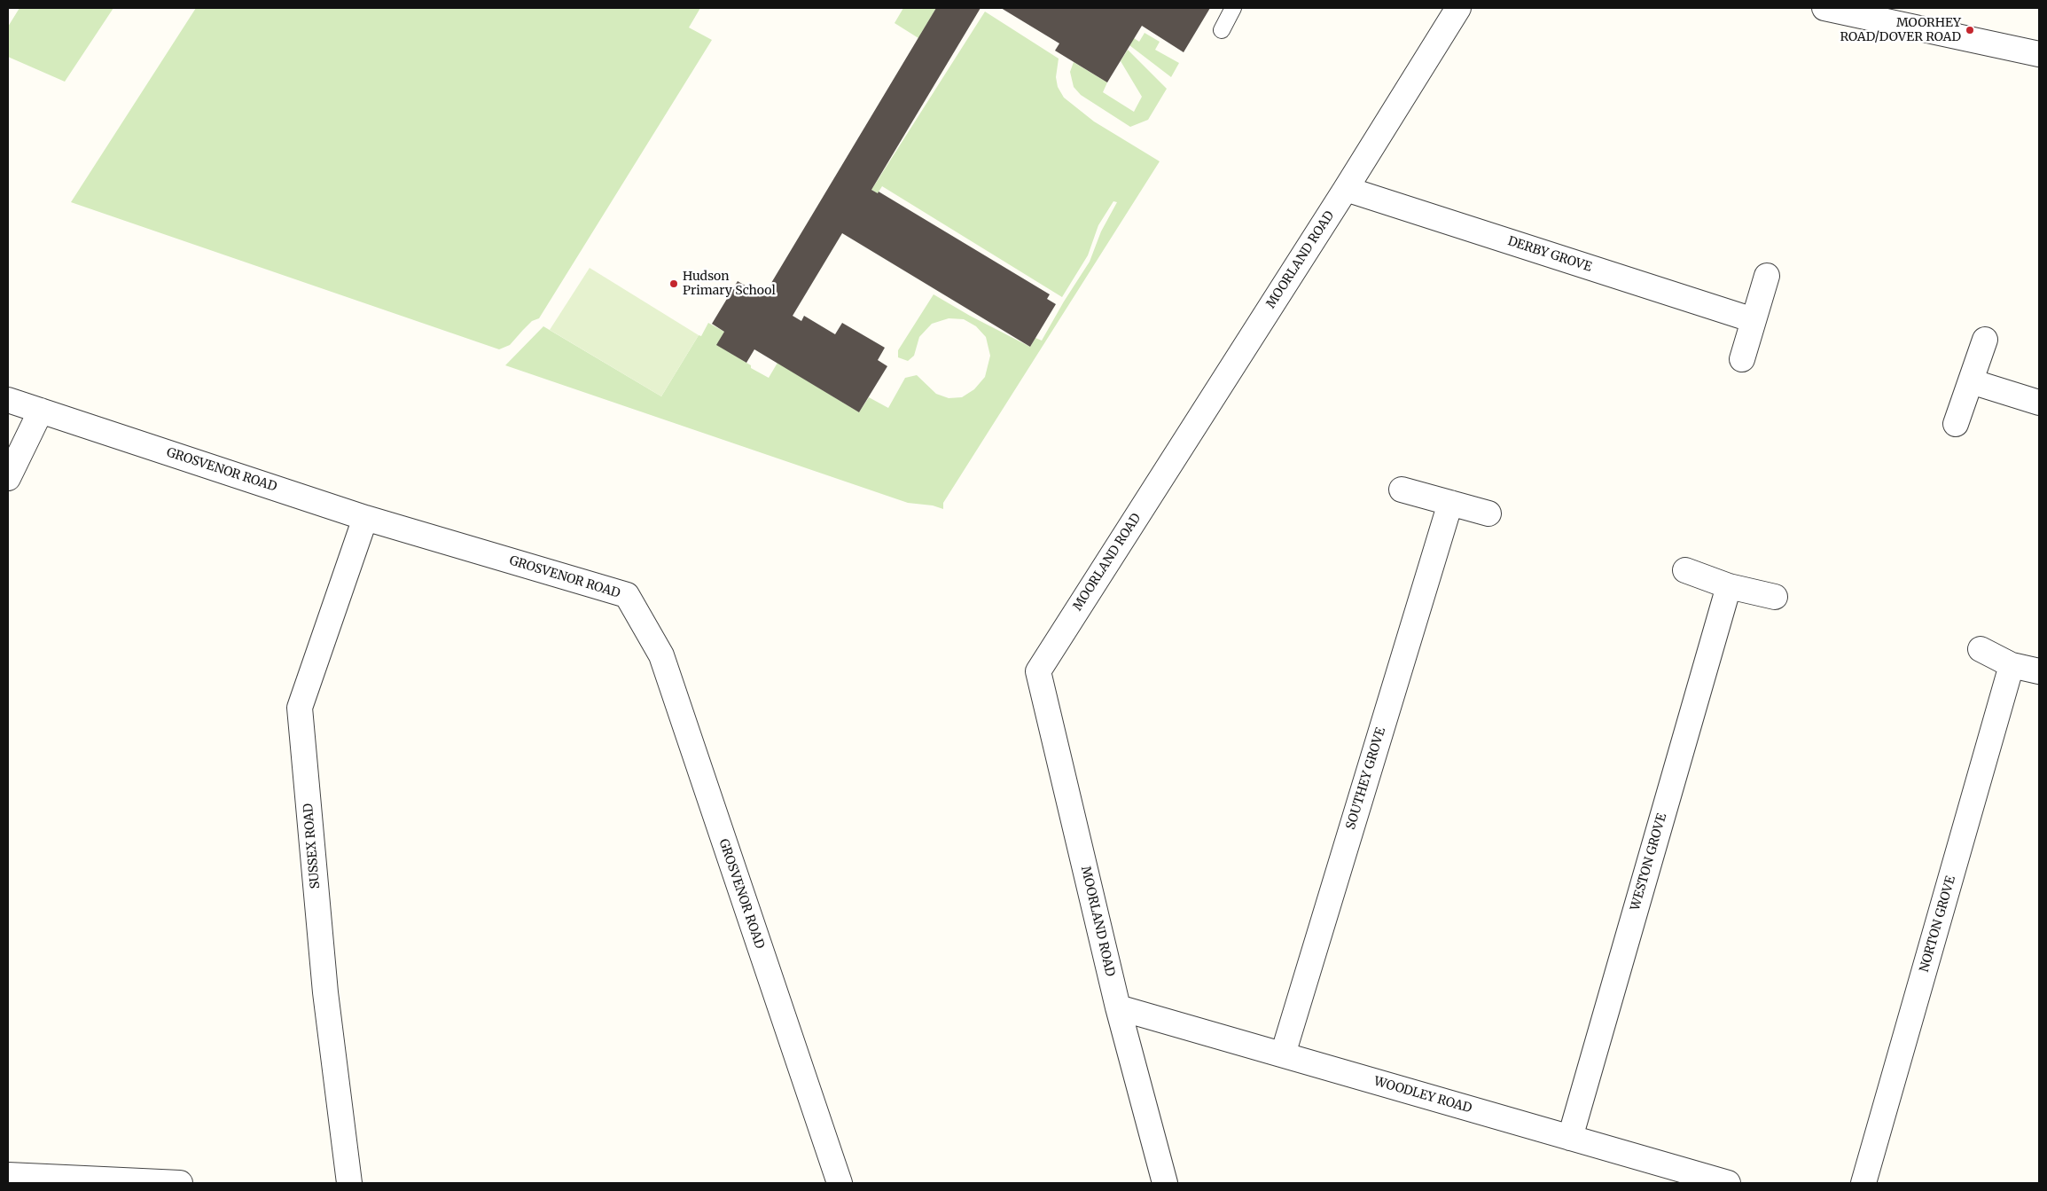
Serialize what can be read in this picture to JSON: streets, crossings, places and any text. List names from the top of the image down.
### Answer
{
  "streets": {
    "street": [
      "DERBY GROVE",
      "MOORLAND ROAD",
      "GROSVENOR ROAD",
      "SOUTHEY GROVE",
      "SUSSEX ROAD",
      "WESTON GROVE",
      "NORTON GROVE",
      "WOODLEY ROAD"
    ]
  },
  "crossings": [
    ["DERBY GROVE", "MOORLAND ROAD"],
    ["MOORLAND ROAD", "WOODLEY ROAD"],
    ["GROSVENOR ROAD", "SUSSEX ROAD"],
    ["SOUTHEY GROVE", "WOODLEY ROAD"],
    ["WESTON GROVE", "WOODLEY ROAD"]
  ],
  "places": ["MOORHEY ROAD/DOVER ROAD", "Hudson Primary School"]
}
